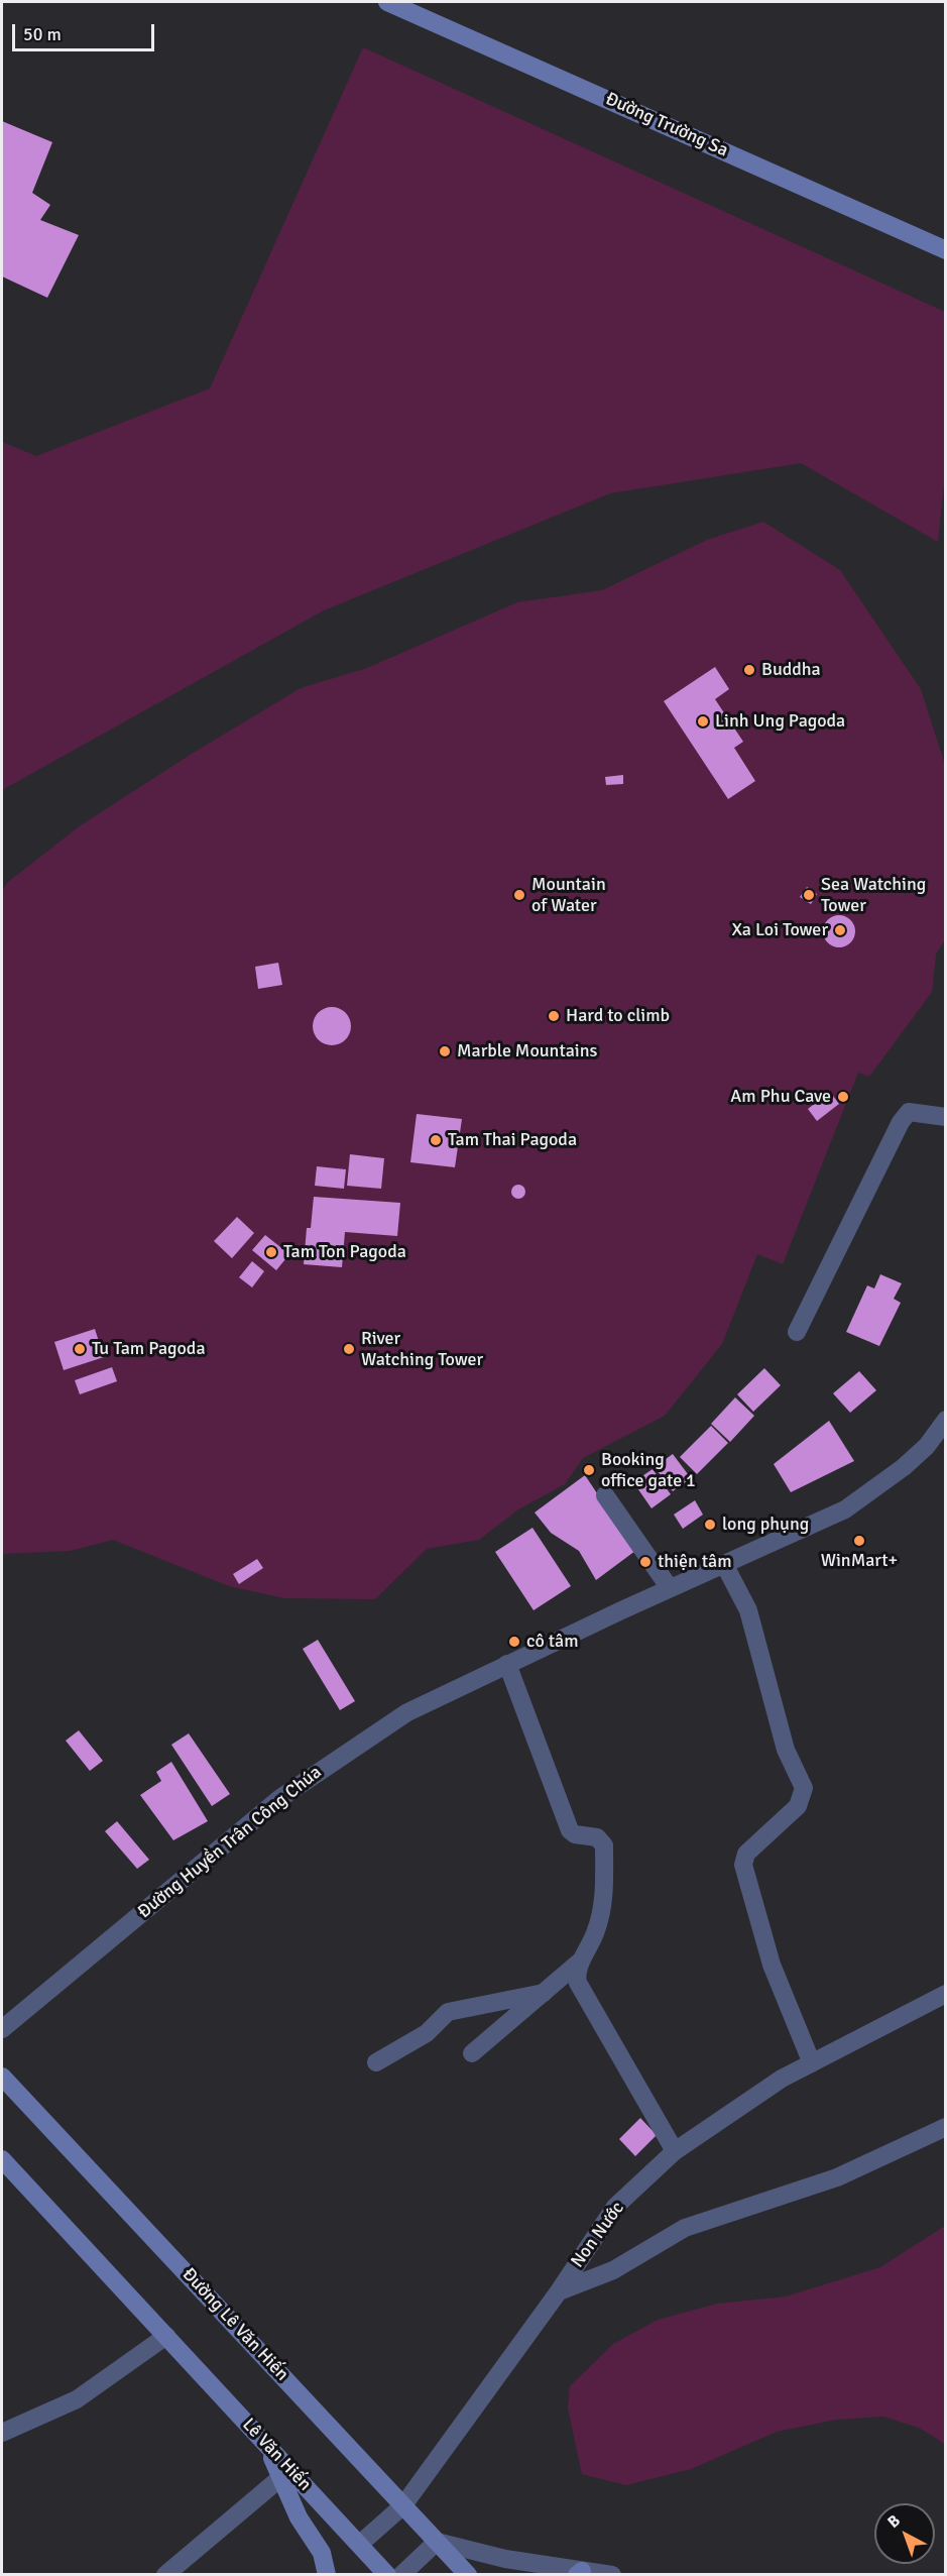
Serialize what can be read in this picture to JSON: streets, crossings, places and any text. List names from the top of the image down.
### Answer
{
  "streets": {
    "main road": ["Đường Trường Sa", "Đường Lê Văn Hiến", "Lê Văn Hiến"],
    "street": ["Đường Huyền Trân Công Chúa", "Non Nước"]
  },
  "crossings": [
    ["Non Nước", "Đường Lê Văn Hiến"],
    ["Non Nước", "Lê Văn Hiến"]
  ],
  "places": [
    "Buddha",
    "Linh Ung Pagoda",
    "Mountain of Water",
    "Sea Watching Tower",
    "Xa Loi Tower",
    "Hard to climb",
    "Marble Mountains",
    "Am Phu Cave",
    "Tam Thai Pagoda",
    "Tam Ton Pagoda",
    "Tu Tam Pagoda",
    "River Watching Tower",
    "Booking office gate 1",
    "long phụng",
    "WinMart+",
    "thiện tâm",
    "cô tâm"
  ],
  "scale_bar": "50 m",
  "north": "top left"
}
